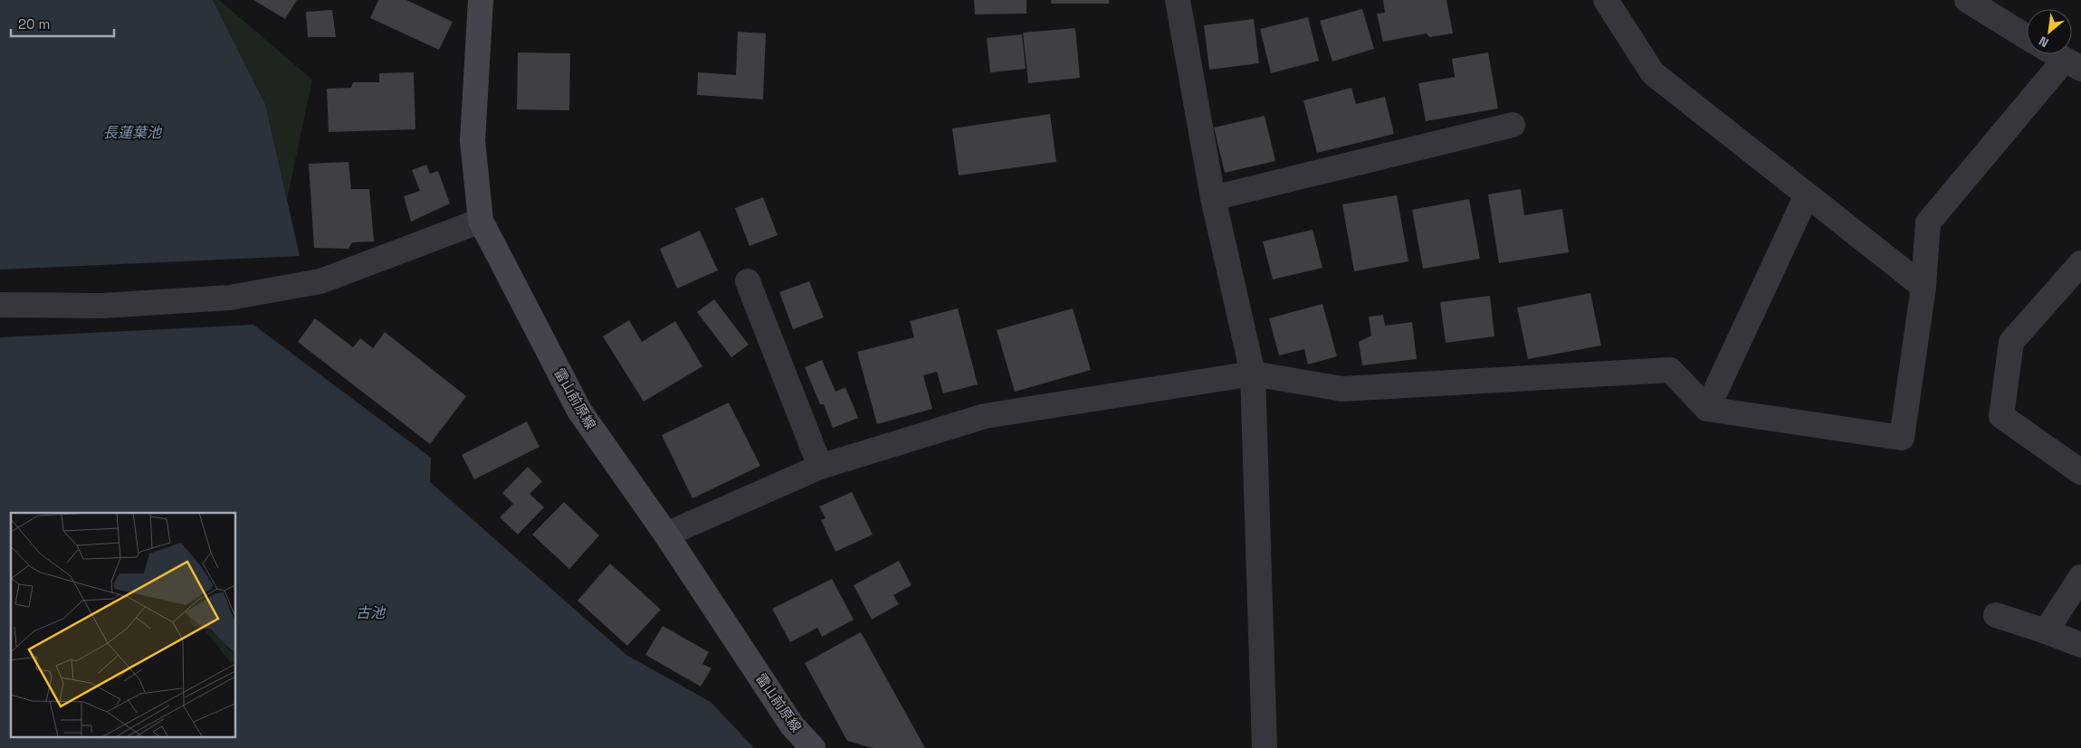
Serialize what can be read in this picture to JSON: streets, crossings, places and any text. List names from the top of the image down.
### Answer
{
  "streets": {
    "main road": ["雷山前原線"]
  },
  "water": ["長蓮葉池", "古池"],
  "scale_bar": "20 m",
  "north": "bottom left"
}
